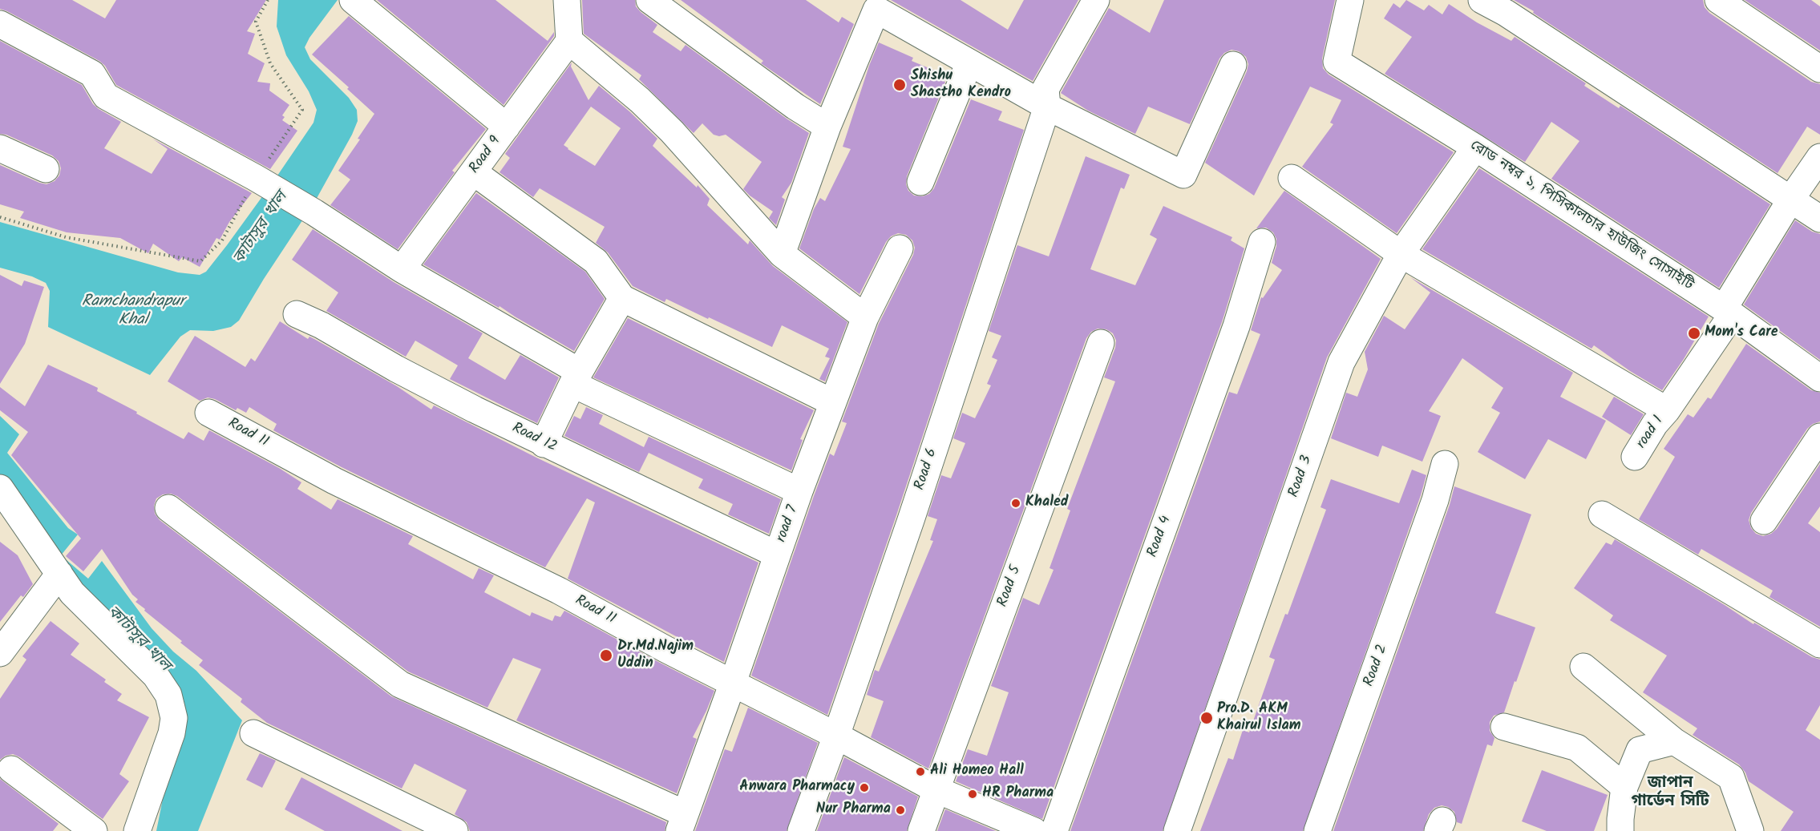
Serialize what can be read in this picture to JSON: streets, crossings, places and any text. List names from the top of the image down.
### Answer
{
  "streets": {
    "street": [
      "Road 9",
      "রোড নম্বর ১, পিসিকালচার হাউজিং সোসাইটি",
      "road 1",
      "Road 11",
      "Road 12",
      "Road 6",
      "Road 3",
      "road 7",
      "Road 4",
      "Road 5",
      "Road 2"
    ]
  },
  "crossings": [
    ["রোড নম্বর ১, পিসিকালচার হাউজিং সোসাইটি", "road 1"],
    ["রোড নম্বর ১, পিসিকালচার হাউজিং সোসাইটি", "Road 3"],
    ["Road 11", "Road 6"],
    ["Road 11", "road 7"],
    ["Road 11", "Road 5"],
    ["Road 12", "road 7"]
  ],
  "districts": ["জাপান গার্ডেন সিটি"],
  "water": ["কাটাসুর খাল", "Ramchandrapur Khal"],
  "places": [
    "Shishu Shastho Kendro",
    "Mom's Care",
    "Khaled",
    "Dr.Md.Najim Uddin",
    "Pro.D. AKM Khairul Islam",
    "Ali Homeo Hall",
    "Anwara Pharmacy",
    "HR Pharma",
    "Nur Pharma"
  ]
}
